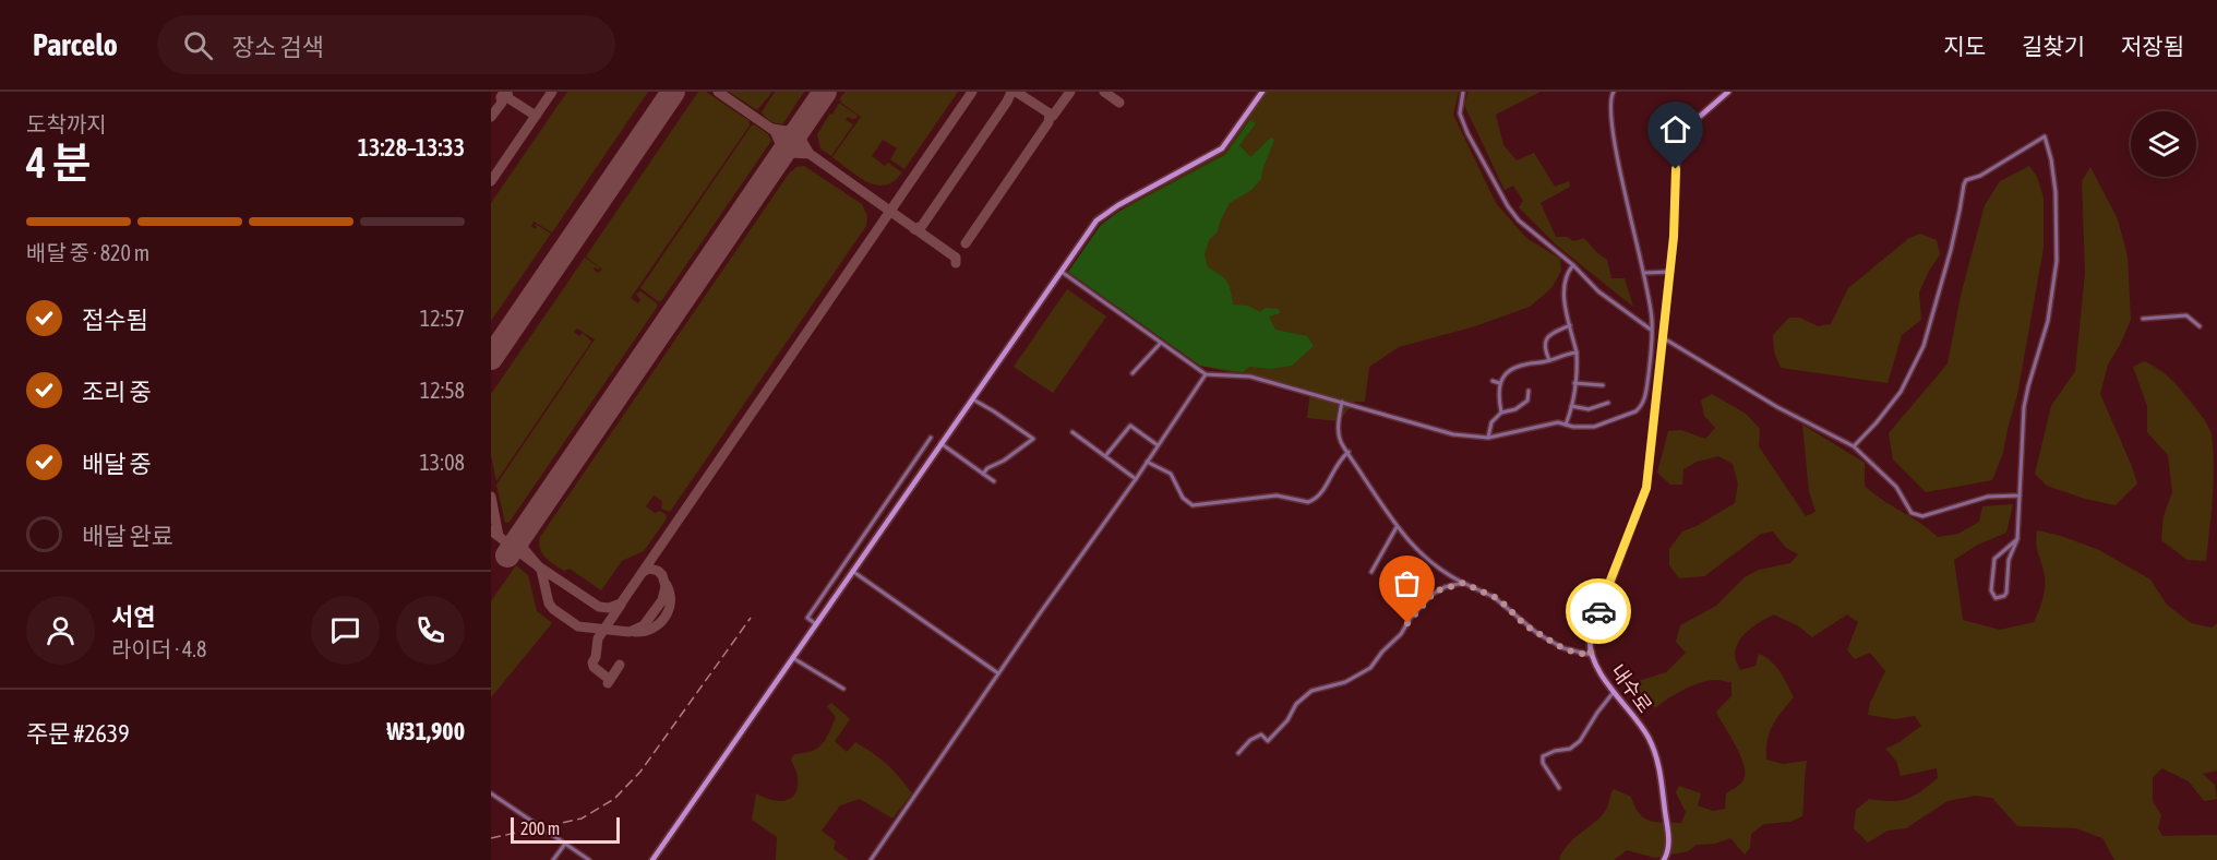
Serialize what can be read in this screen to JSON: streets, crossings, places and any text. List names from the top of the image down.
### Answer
{
  "streets": {
    "street": ["내수로"]
  },
  "scale_bar": "200 m",
  "page": {
    "header": "Parcelo",
    "search": "장소 검색",
    "nav": ["지도", "길찾기", "저장됨"],
    "heading": ["4 분", "도착까지", "13:28–13:33"],
    "panel": [
      "서연",
      "라이더 · 4.8",
      "주문 #2639",
      "₩31,900"
    ],
    "bar": "배달 중 · 820 m",
    "list": [
      ["접수됨", "12:57"],
      ["조리 중", "12:58"],
      ["배달 중", "13:08"],
      "배달 완료"
    ],
    "scale": "200 m"
  }
}
